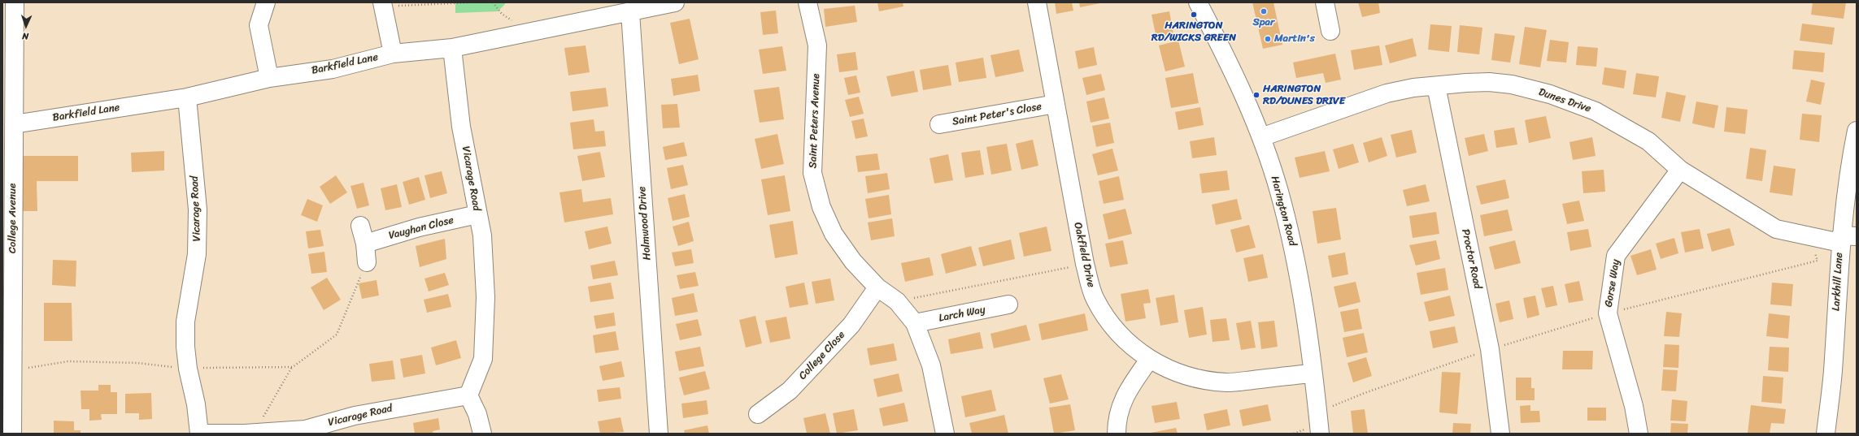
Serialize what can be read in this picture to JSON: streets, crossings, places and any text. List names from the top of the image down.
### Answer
{
  "streets": {
    "street": [
      "Barkfield Lane",
      "Dunes Drive",
      "Saint Peter's Close",
      "Saint Peters Avenue",
      "Vicarage Road",
      "Harington Road",
      "College Avenue",
      "Holmwood Drive",
      "Vaughan Close",
      "Oakfield Drive",
      "Proctor Road",
      "Larkhill Lane",
      "Gorse Way",
      "Larch Way",
      "College Close"
    ]
  },
  "crossings": [
    ["Barkfield Lane", "Vicarage Road"],
    ["Barkfield Lane", "College Avenue"],
    ["Barkfield Lane", "Holmwood Drive"],
    ["Dunes Drive", "Harington Road"],
    ["Dunes Drive", "Proctor Road"],
    ["Dunes Drive", "Larkhill Lane"],
    ["Dunes Drive", "Gorse Way"],
    ["Saint Peter's Close", "Oakfield Drive"],
    ["Saint Peters Avenue", "Larch Way"],
    ["Saint Peters Avenue", "College Close"],
    ["Vicarage Road", "Vaughan Close"],
    ["Harington Road", "Oakfield Drive"]
  ],
  "places": [
    "Spar",
    "HARINGTON RD/WICKS GREEN",
    "Martin's",
    "HARINGTON RD/DUNES DRIVE"
  ],
  "north": "bottom"
}
